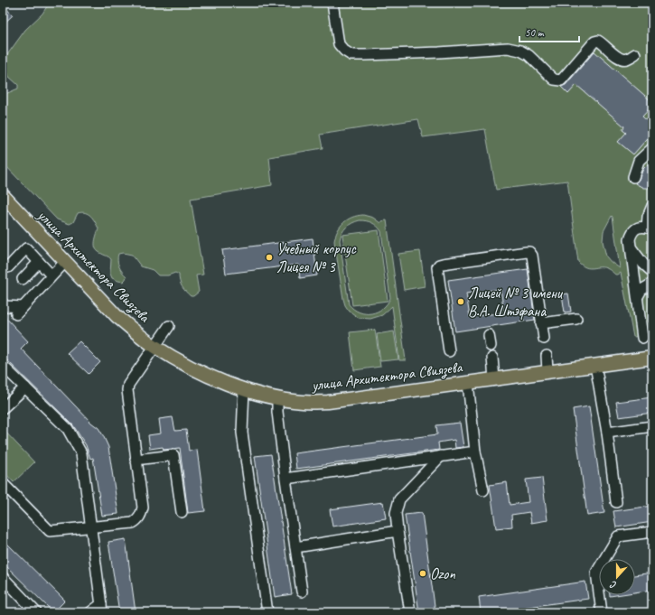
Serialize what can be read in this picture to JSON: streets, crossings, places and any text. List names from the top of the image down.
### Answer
{
  "streets": {
    "main road": ["улица Архитектора Свиязева"]
  },
  "places": ["Учебный корпус Лицея № 3", "Лицей № 3 имени В.А. Штэфана", "Ozon"],
  "scale_bar": "50 m",
  "north": "bottom"
}
